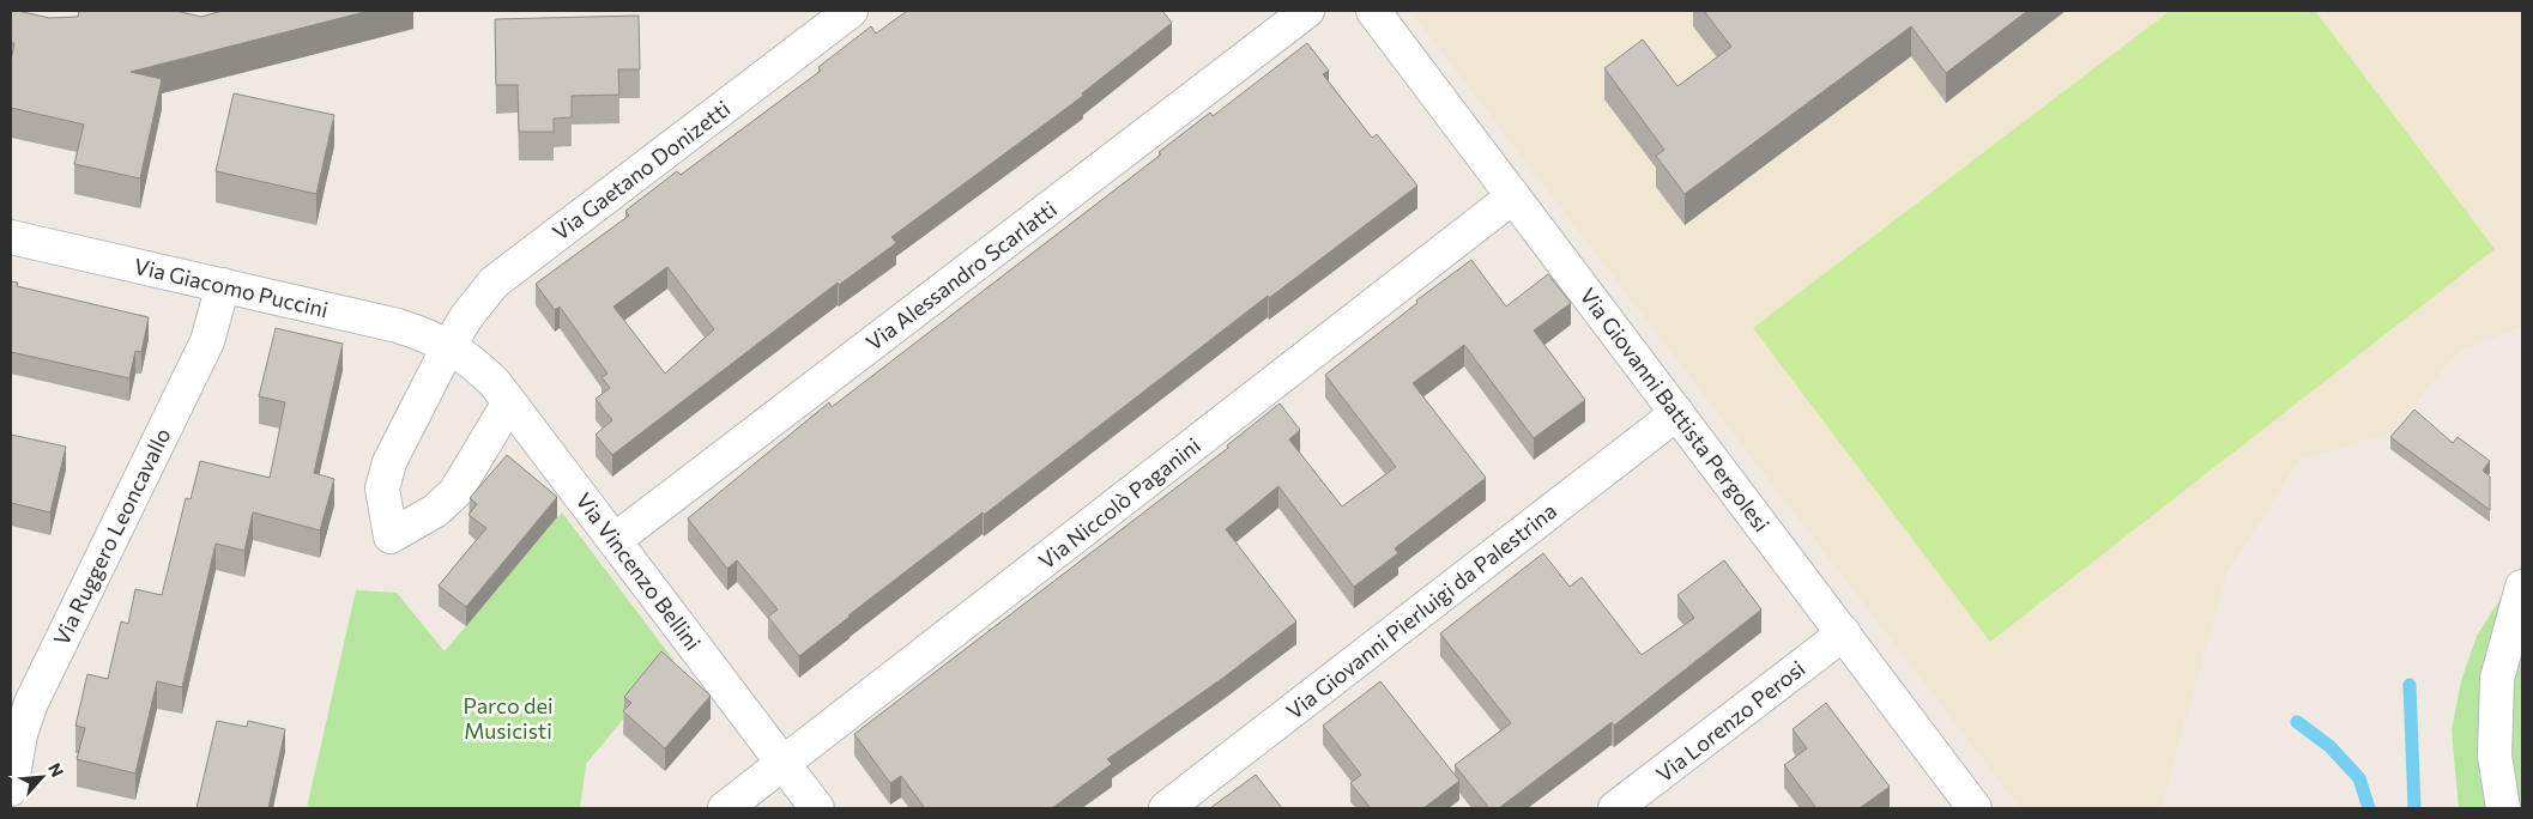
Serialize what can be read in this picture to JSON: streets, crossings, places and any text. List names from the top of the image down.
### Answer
{
  "streets": {
    "street": [
      "Via Gaetano Donizetti",
      "Via Alessandro Scarlatti",
      "Via Giacomo Puccini",
      "Via Giovanni Battista Pergolesi",
      "Via Niccolò Paganini",
      "Via Ruggero Leoncavallo",
      "Via Vincenzo Bellini",
      "Via Giovanni Pierluigi da Palestrina",
      "Via Lorenzo Perosi"
    ]
  },
  "crossings": [
    ["Via Gaetano Donizetti", "Via Giacomo Puccini"],
    ["Via Gaetano Donizetti", "Via Vincenzo Bellini"],
    ["Via Alessandro Scarlatti", "Via Vincenzo Bellini"],
    ["Via Giacomo Puccini", "Via Ruggero Leoncavallo"],
    ["Via Giacomo Puccini", "Via Vincenzo Bellini"],
    ["Via Giovanni Battista Pergolesi", "Via Niccolò Paganini"],
    ["Via Giovanni Battista Pergolesi", "Via Giovanni Pierluigi da Palestrina"],
    ["Via Giovanni Battista Pergolesi", "Via Lorenzo Perosi"],
    ["Via Niccolò Paganini", "Via Vincenzo Bellini"]
  ],
  "parks": ["Parco dei Musicisti"],
  "north": "top right"
}
